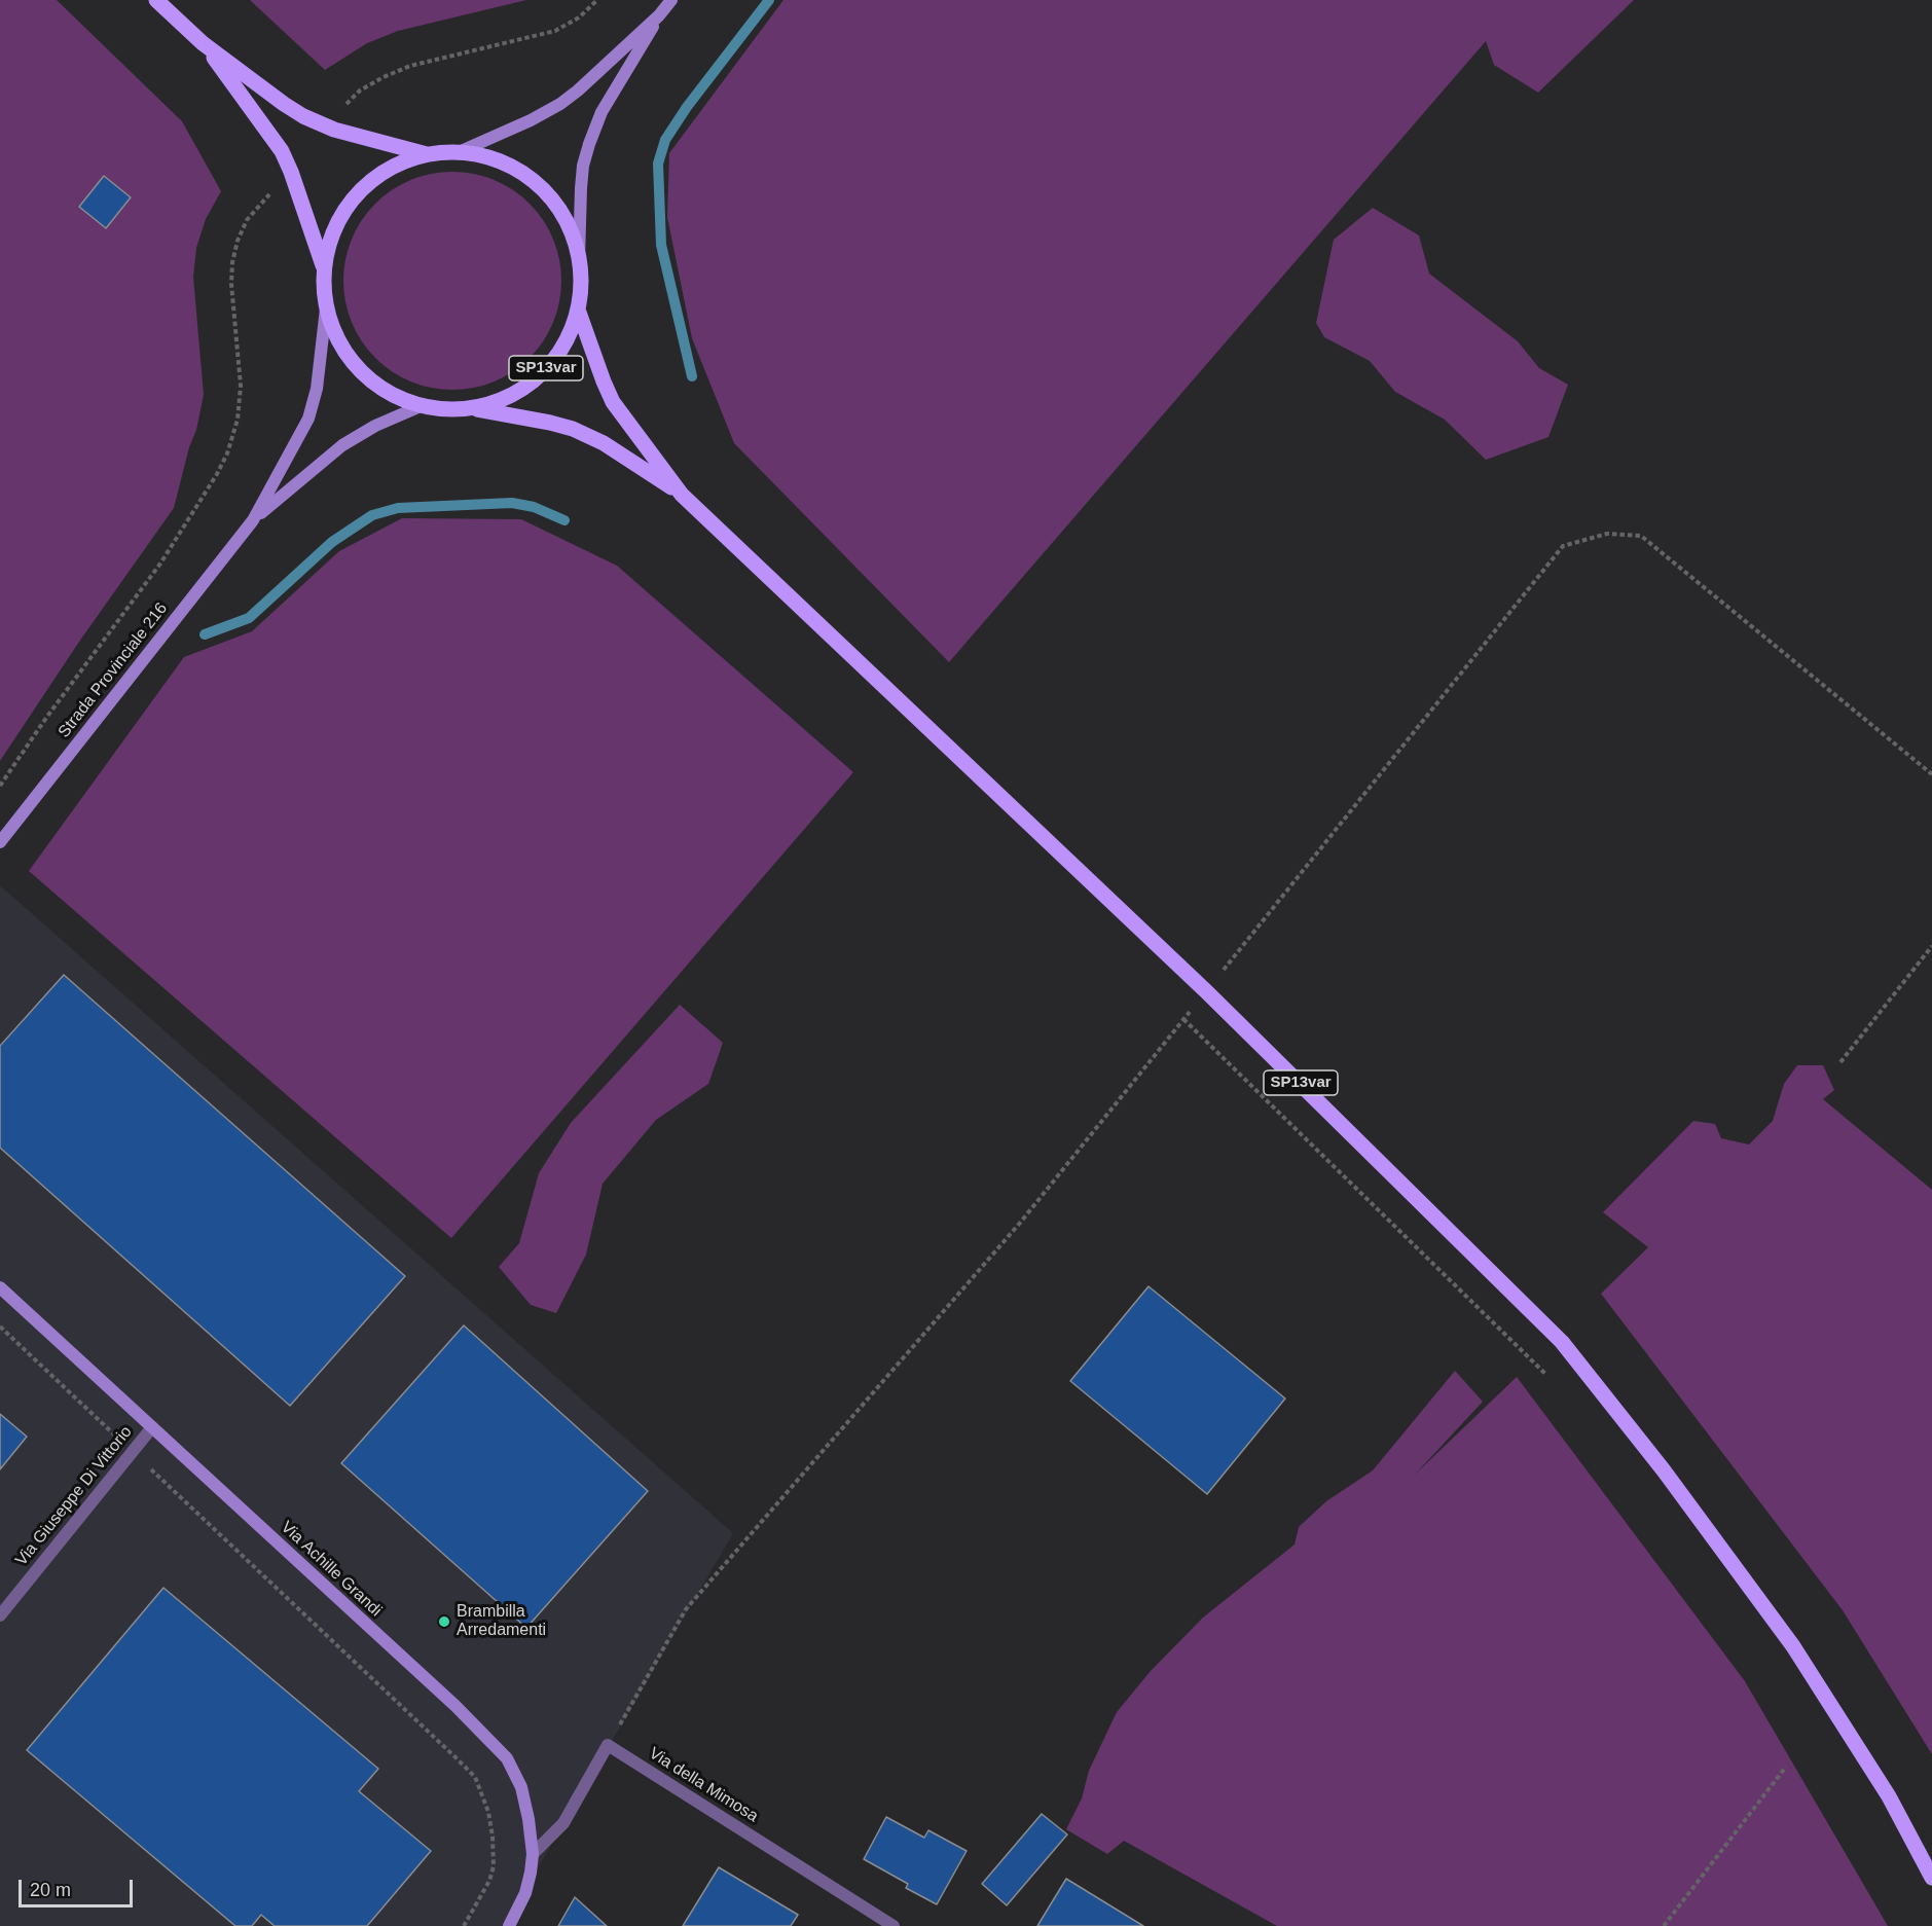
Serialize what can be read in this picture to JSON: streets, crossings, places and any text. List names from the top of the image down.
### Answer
{
  "streets": {
    "main road": ["SP13var"],
    "street": [
      "Strada Provinciale 216",
      "Via Giuseppe Di Vittorio",
      "Via Achille Grandi",
      "Via della Mimosa"
    ]
  },
  "crossings": [
    ["SP13var", "Strada Provinciale 216"],
    ["Via Giuseppe Di Vittorio", "Via Achille Grandi"]
  ],
  "places": ["Brambilla Arredamenti"],
  "scale_bar": "20 m"
}
